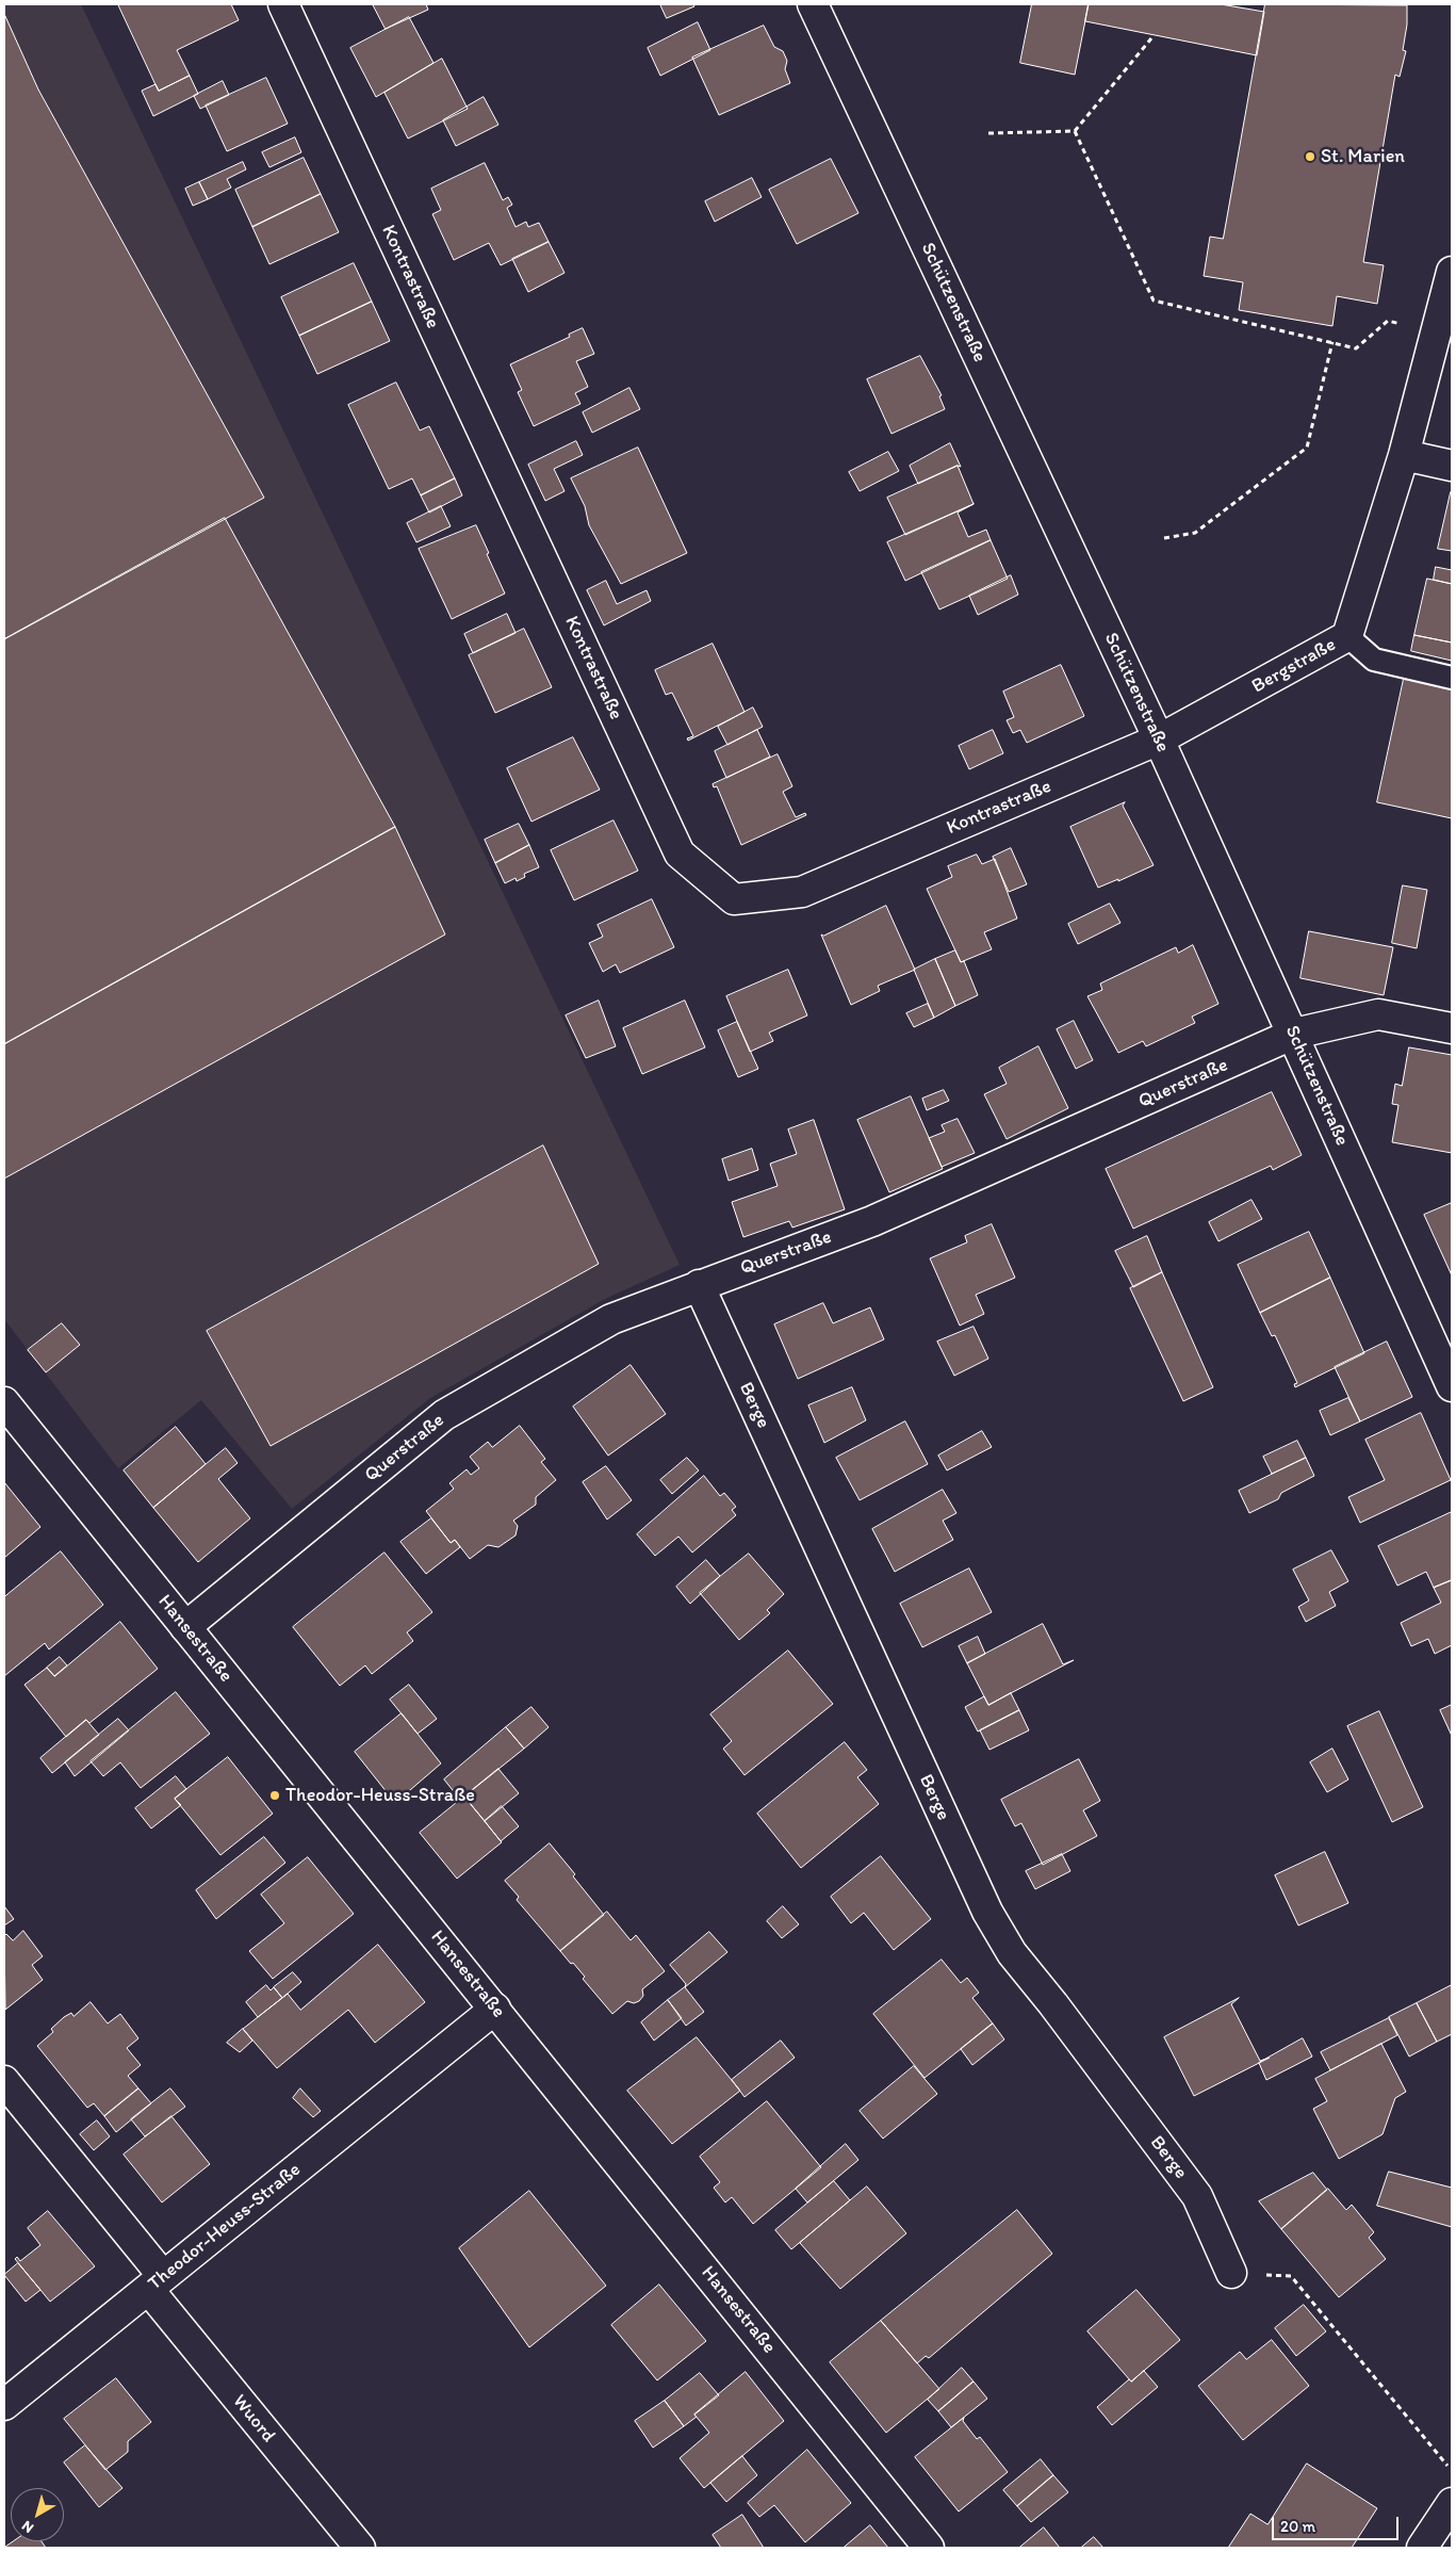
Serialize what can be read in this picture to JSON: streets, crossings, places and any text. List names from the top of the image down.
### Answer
{
  "streets": {
    "street": [
      "Kontrastraße",
      "Schützenstraße",
      "Bergstraße",
      "Querstraße",
      "Berge",
      "Hansestraße",
      "Theodor-Heuss-Straße",
      "Wuord"
    ]
  },
  "crossings": [
    ["Kontrastraße", "Schützenstraße"],
    ["Kontrastraße", "Bergstraße"],
    ["Schützenstraße", "Bergstraße"],
    ["Schützenstraße", "Querstraße"],
    ["Querstraße", "Berge"],
    ["Querstraße", "Hansestraße"],
    ["Hansestraße", "Theodor-Heuss-Straße"],
    ["Theodor-Heuss-Straße", "Wuord"]
  ],
  "places": ["St. Marien", "Theodor-Heuss-Straße"],
  "scale_bar": "20 m",
  "north": "bottom left"
}
